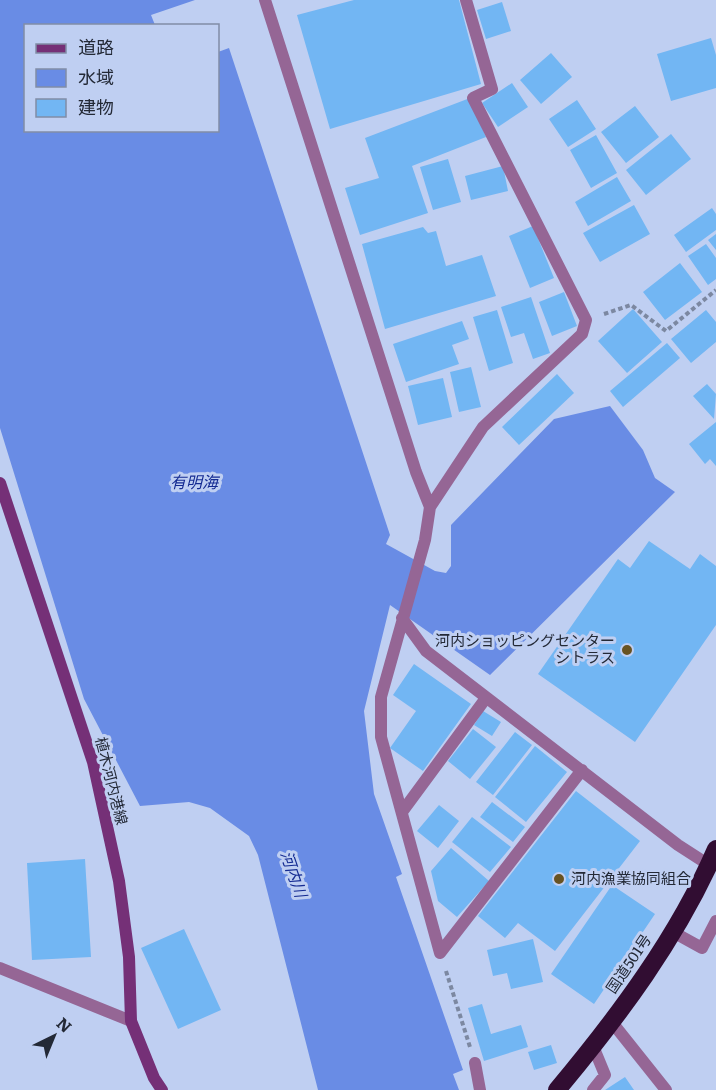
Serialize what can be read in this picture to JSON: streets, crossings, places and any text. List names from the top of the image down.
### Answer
{
  "streets": {
    "highway": ["国道501号"],
    "main road": ["植木河内港線"]
  },
  "water": ["有明海", "河内川"],
  "places": ["河内ショッピングセンター シトラス", "河内漁業協同組合"],
  "legend": ["道路", "水域", "建物"],
  "north": "top right"
}
